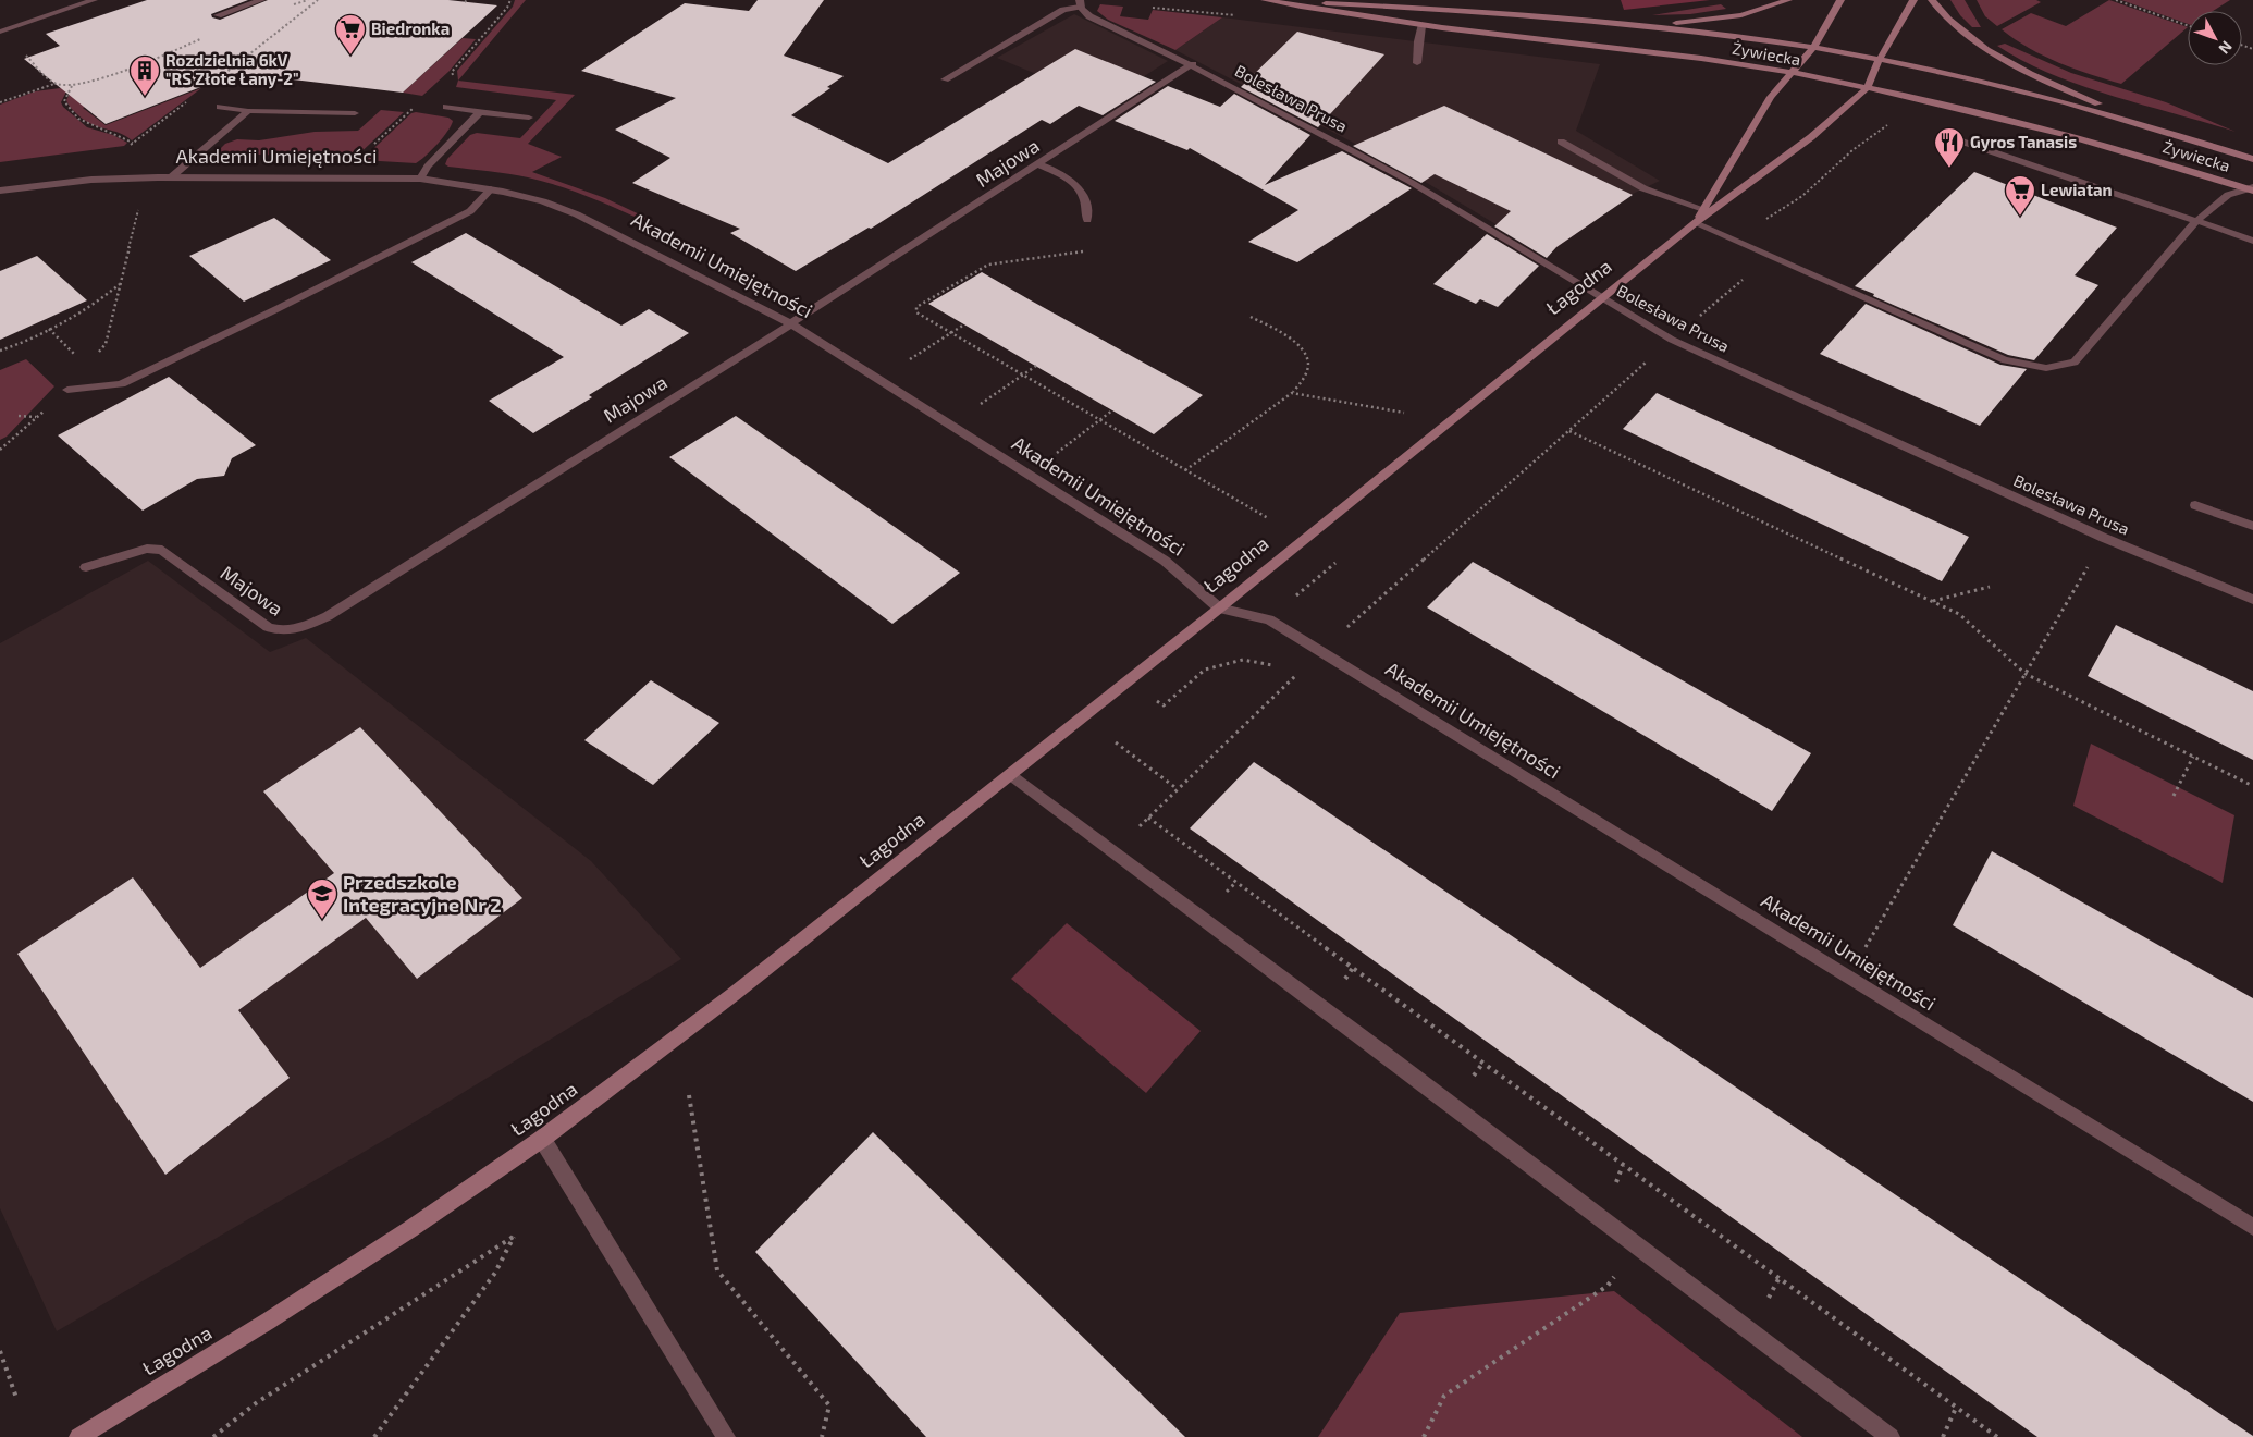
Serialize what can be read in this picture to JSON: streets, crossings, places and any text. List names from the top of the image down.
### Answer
{
  "streets": {
    "main road": ["Żywiecka", "Łagodna"],
    "street": ["Bolesława Prusa", "Akademii Umiejętności", "Majowa"]
  },
  "crossings": [
    ["Żywiecka", "Łagodna"],
    ["Bolesława Prusa", "Majowa"],
    ["Bolesława Prusa", "Łagodna"],
    ["Akademii Umiejętności", "Majowa"],
    ["Akademii Umiejętności", "Łagodna"]
  ],
  "places": {
    "supermarket": ["Biedronka", "Lewiatan"],
    "building": ["Rozdzielnia 6kV \"RS Złote Łany-2\""],
    "restaurant": ["Gyros Tanasis"],
    "school or university": ["Przedszkole Integracyjne Nr 2"]
  },
  "north": "bottom right"
}
